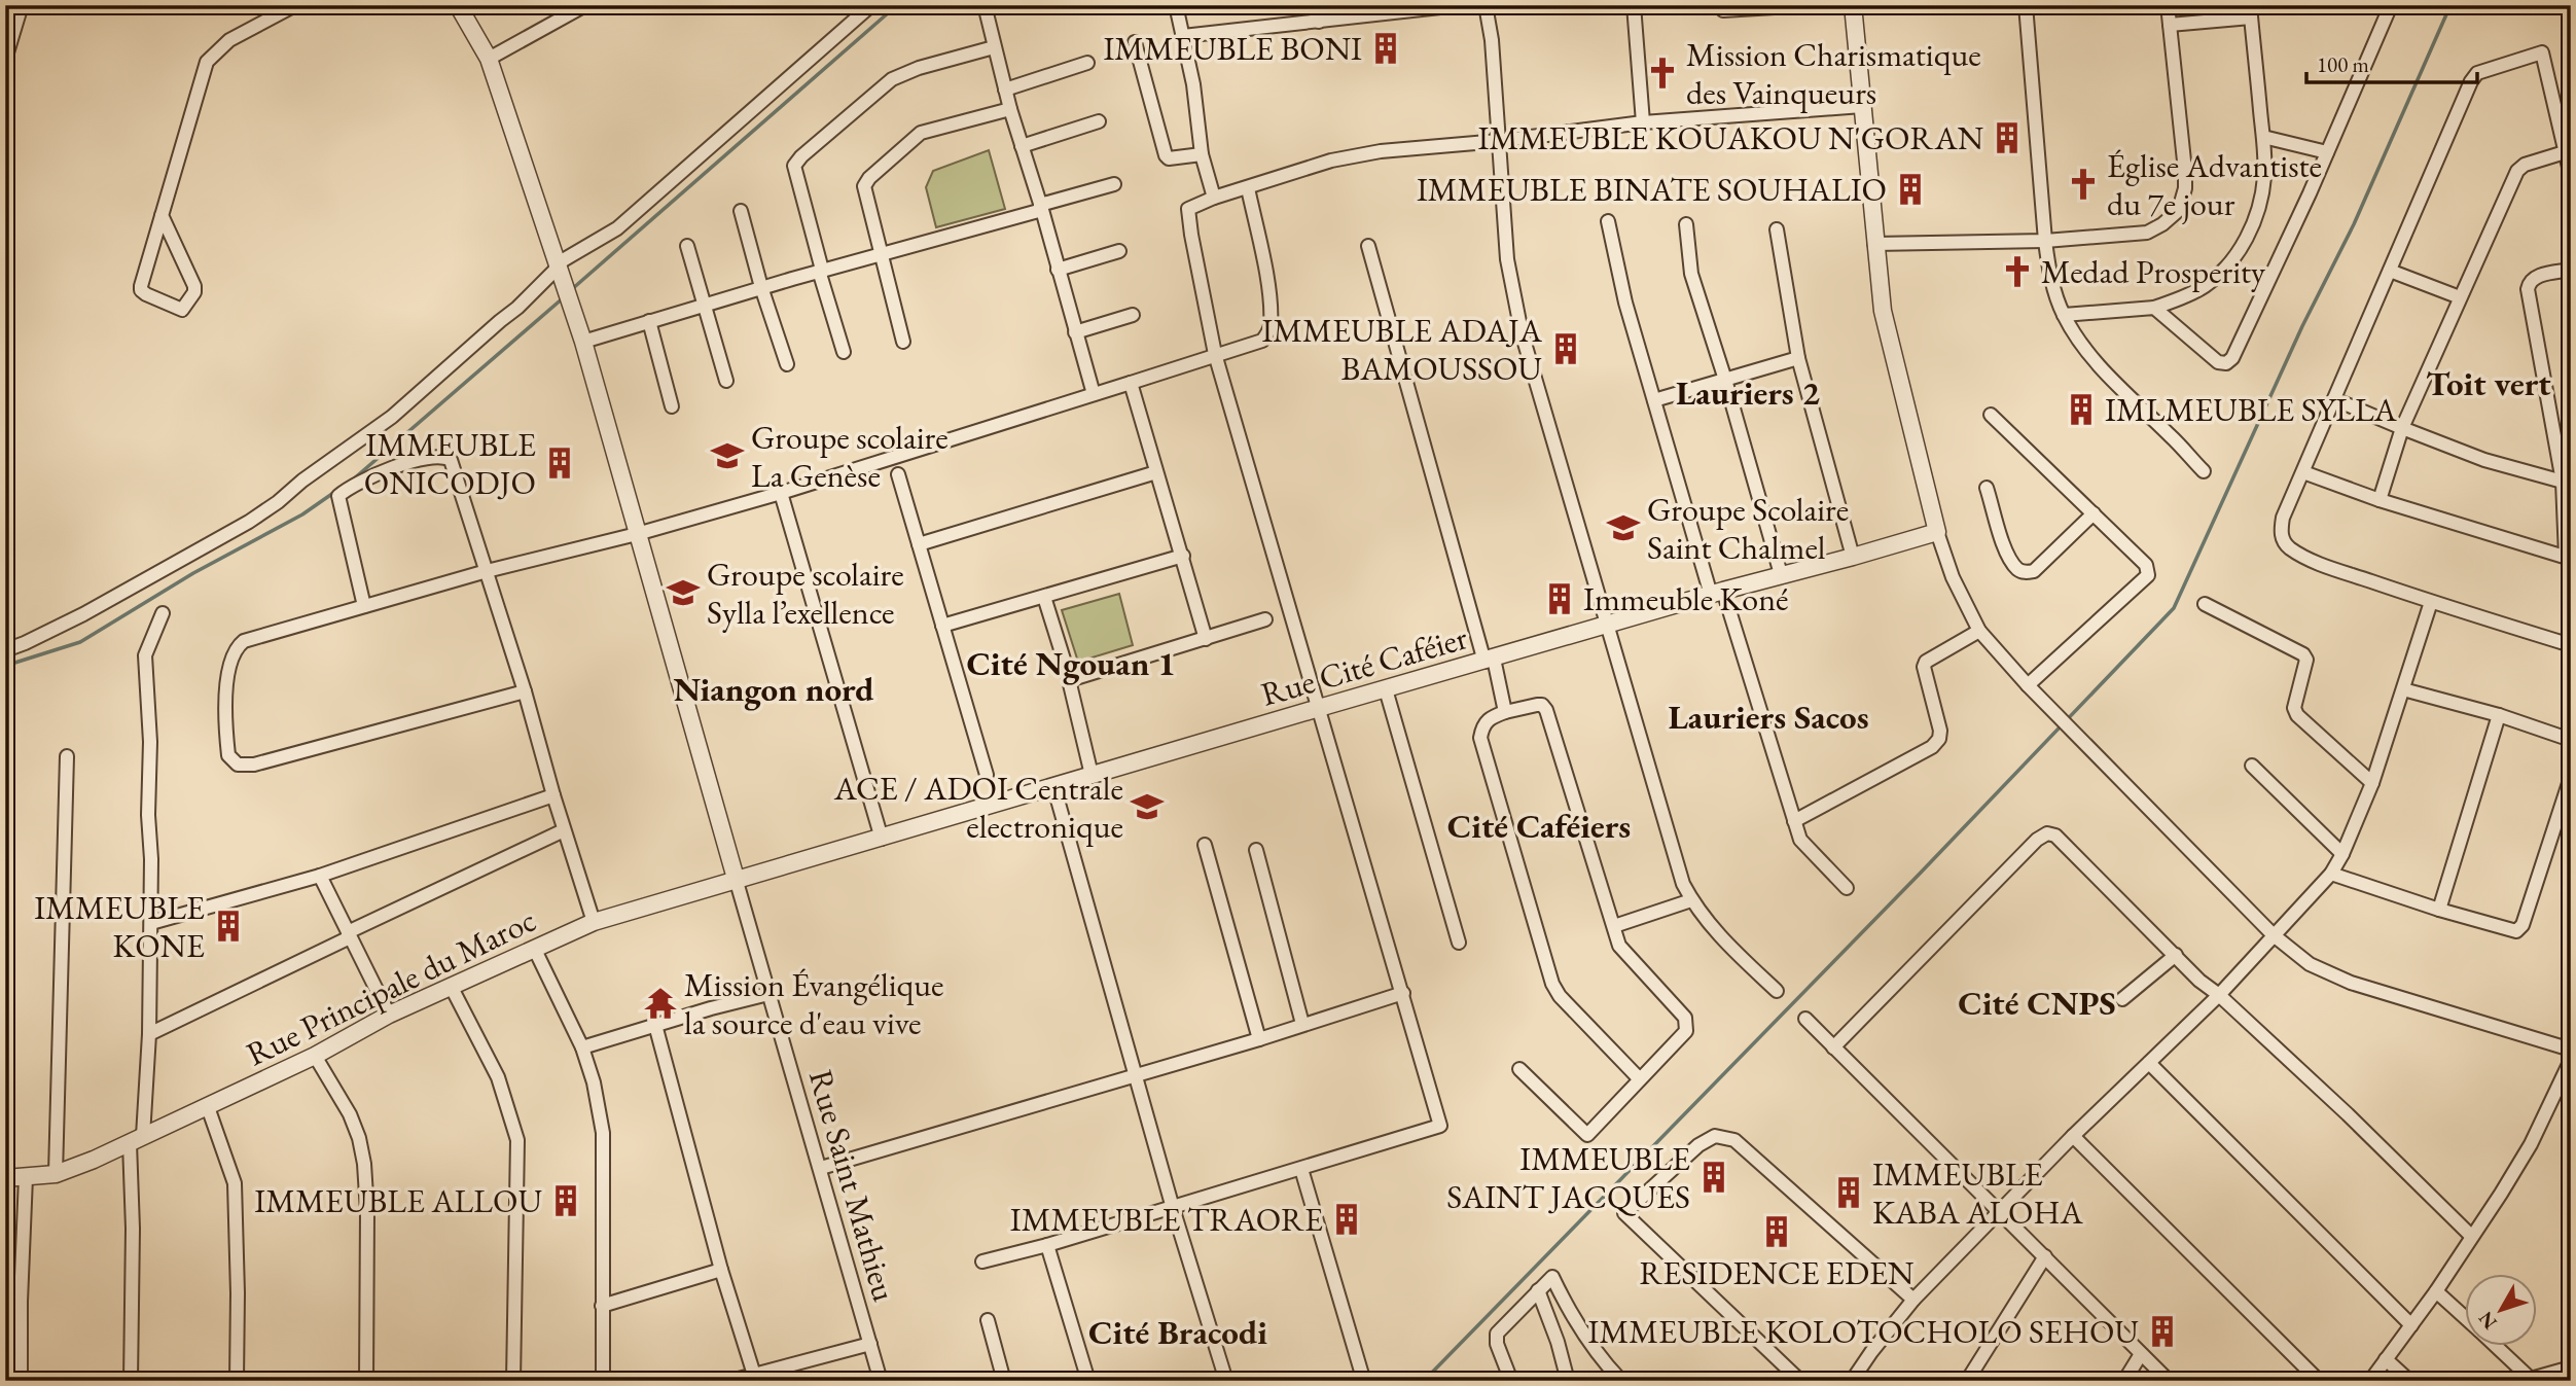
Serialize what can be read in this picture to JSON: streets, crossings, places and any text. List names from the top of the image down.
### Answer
{
  "streets": {
    "street": ["Rue Cité Caféier", "Rue Principale du Maroc", "Rue Saint Mathieu"]
  },
  "crossings": [
    ["Rue Cité Caféier", "Rue Principale du Maroc"],
    ["Rue Principale du Maroc", "Rue Saint Mathieu"]
  ],
  "districts": [
    "Toit vert",
    "Lauriers 2",
    "Cité Ngouan 1",
    "Niangon nord",
    "Lauriers Sacos",
    "Cité Caféiers",
    "Cité CNPS",
    "Cité Bracodi"
  ],
  "places": {
    "building": [
      "IMMEUBLE BONI",
      "IMMEUBLE KOUAKOU N'GORAN",
      "IMMEUBLE BINATE SOUHALIO",
      "IMMEUBLE ADAJA BAMOUSSOU",
      "IMLMEUBLE SYLLA",
      "IMMEUBLE ONICODJO",
      "Immeuble Koné",
      "IMMEUBLE KONE",
      "IMMEUBLE SAINT JACQUES",
      "IMMEUBLE KABA ALOHA",
      "IMMEUBLE ALLOU",
      "IMMEUBLE TRAORE",
      "RESIDENCE EDEN",
      "IMMEUBLE KOLOTOCHOLO SEHOU"
    ],
    "church": ["Mission Charismatique des Vainqueurs", "Église Advantiste du 7e jour", "Medad Prosperity"],
    "school or university": [
      "Groupe scolaire La Genèse",
      "Groupe Scolaire Saint Chalmel",
      "Groupe scolaire Sylla l’exellence",
      "ACE / ADOI Centrale electronique"
    ],
    "temple": ["Mission Évangélique la source d'eau vive"]
  },
  "scale_bar": "100 m",
  "north": "bottom left"
}
